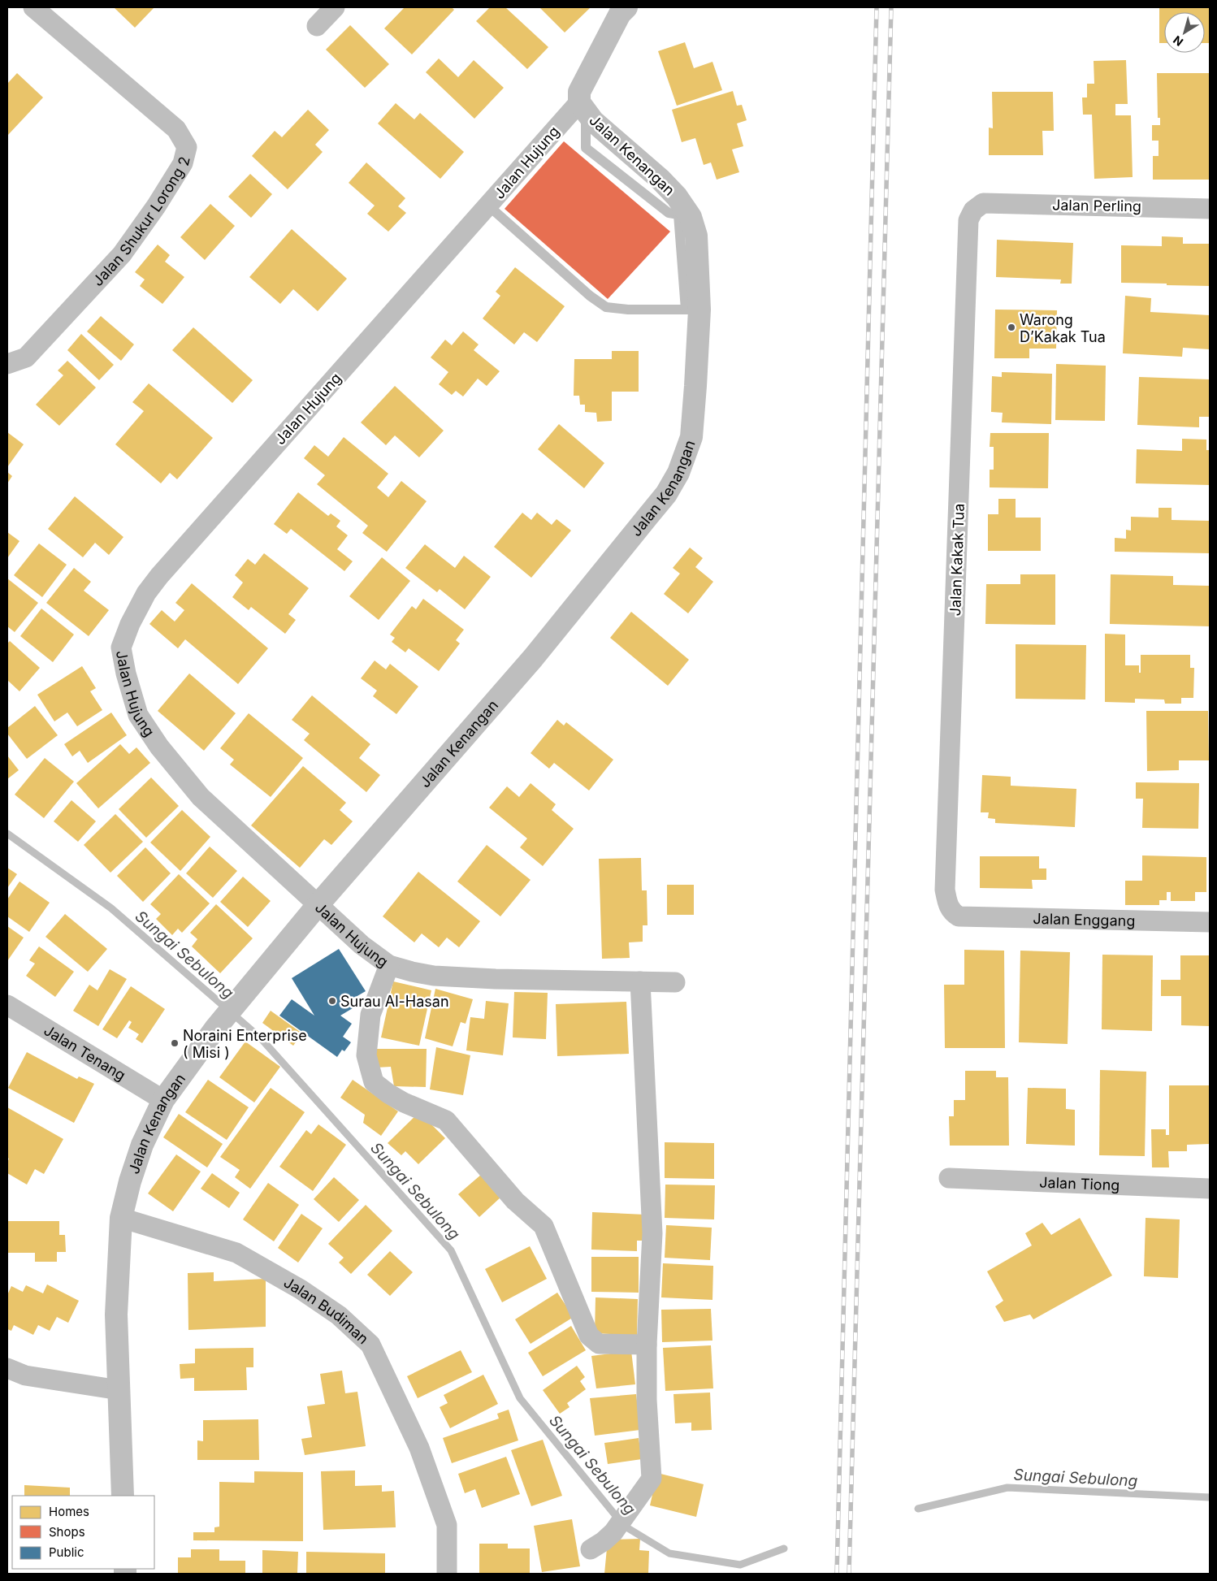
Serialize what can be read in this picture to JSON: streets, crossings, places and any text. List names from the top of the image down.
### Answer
{
  "streets": {
    "street": [
      "Jalan Kenangan",
      "Jalan Hujung",
      "Jalan Perling",
      "Jalan Shukur Lorong 2",
      "Jalan Kakak Tua",
      "Jalan Enggang",
      "Jalan Tenang",
      "Jalan Tiong",
      "Jalan Budiman"
    ]
  },
  "crossings": [
    ["Jalan Kenangan", "Jalan Hujung"],
    ["Jalan Kenangan", "Jalan Tenang"],
    ["Jalan Kenangan", "Jalan Budiman"],
    ["Jalan Perling", "Jalan Kakak Tua"],
    ["Jalan Kakak Tua", "Jalan Enggang"]
  ],
  "water": ["Sungai Sebulong"],
  "places": ["Warong D’Kakak Tua", "Surau Al-Hasan", "Noraini Enterprise ( Misi )"],
  "legend": ["Homes", "Shops", "Public"],
  "north": "bottom left"
}
